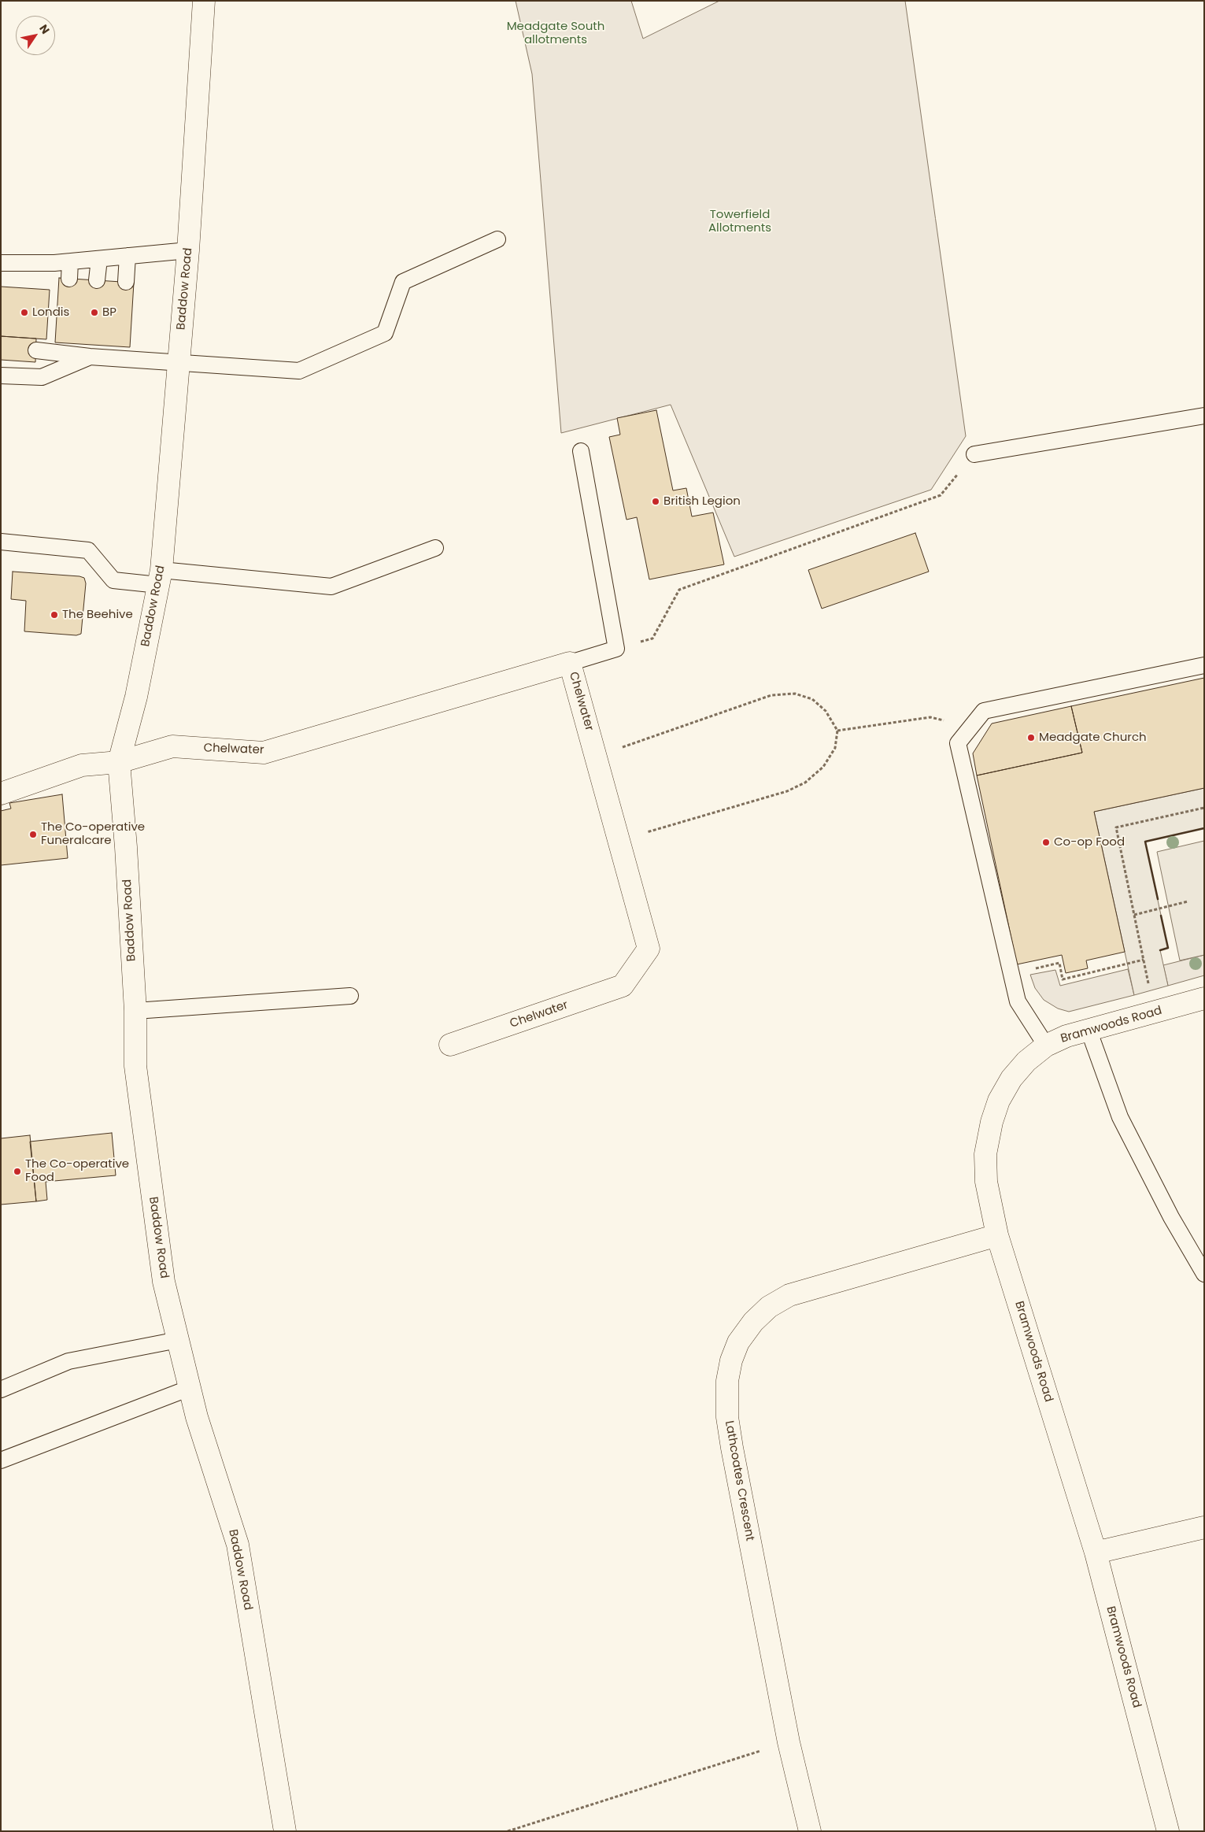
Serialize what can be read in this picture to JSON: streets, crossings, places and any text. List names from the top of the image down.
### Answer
{
  "streets": {
    "street": [
      "Baddow Road",
      "Chelwater",
      "Bramwoods Road",
      "Lathcoates Crescent"
    ]
  },
  "crossings": [
    ["Baddow Road", "Chelwater"],
    ["Bramwoods Road", "Lathcoates Crescent"]
  ],
  "parks": ["Meadgate South allotments", "Towerfield Allotments"],
  "places": [
    "Londis",
    "BP",
    "British Legion",
    "The Beehive",
    "Meadgate Church",
    "The Co-operative Funeralcare",
    "Co-op Food",
    "The Co-operative Food"
  ],
  "north": "top right"
}
